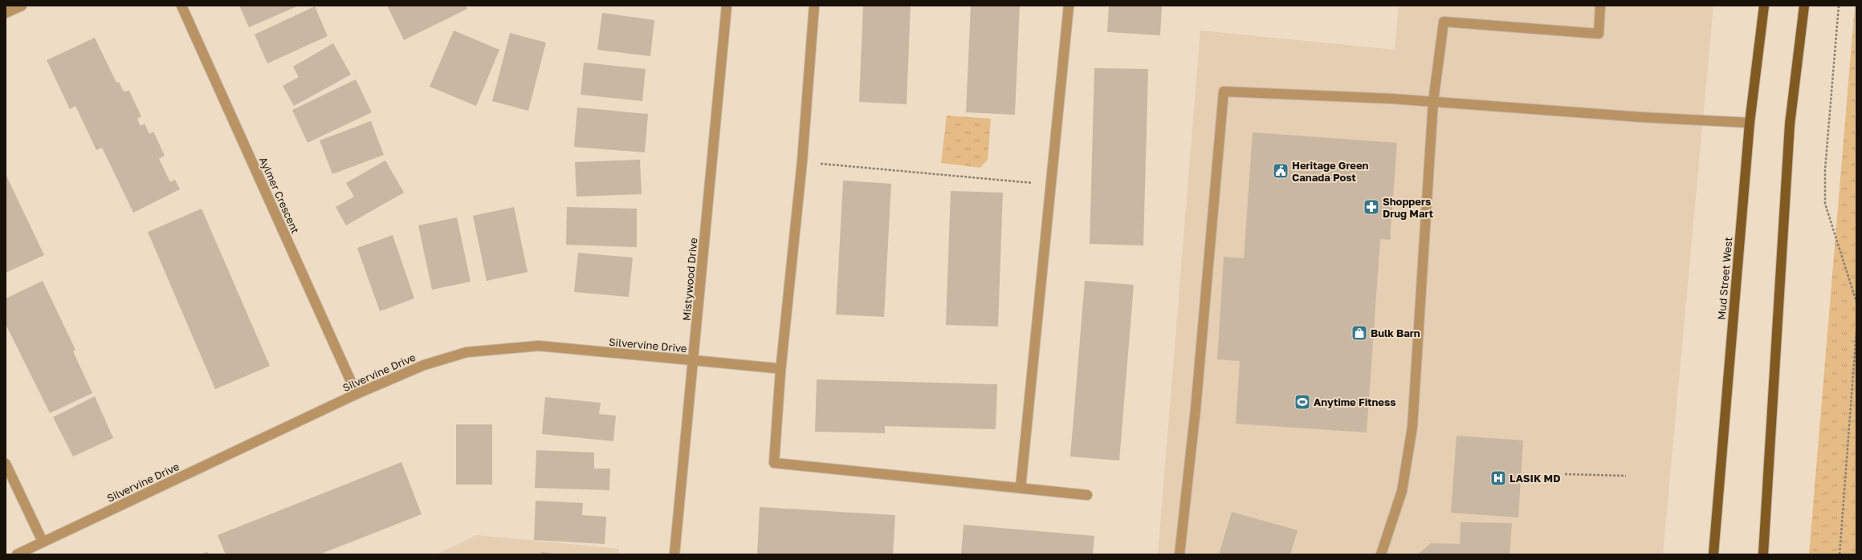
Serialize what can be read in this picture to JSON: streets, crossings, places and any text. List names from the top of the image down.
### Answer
{
  "streets": {
    "main road": ["Mud Street West"],
    "street": ["Aylmer Crescent", "Mistywood Drive", "Silvervine Drive"]
  },
  "crossings": [
    ["Aylmer Crescent", "Silvervine Drive"],
    ["Mistywood Drive", "Silvervine Drive"]
  ],
  "places": {
    "public building": ["Heritage Green Canada Post"],
    "pharmacy": ["Shoppers Drug Mart"],
    "shop": ["Bulk Barn"],
    "sports": ["Anytime Fitness"],
    "hospital": ["LASIK MD"]
  }
}
